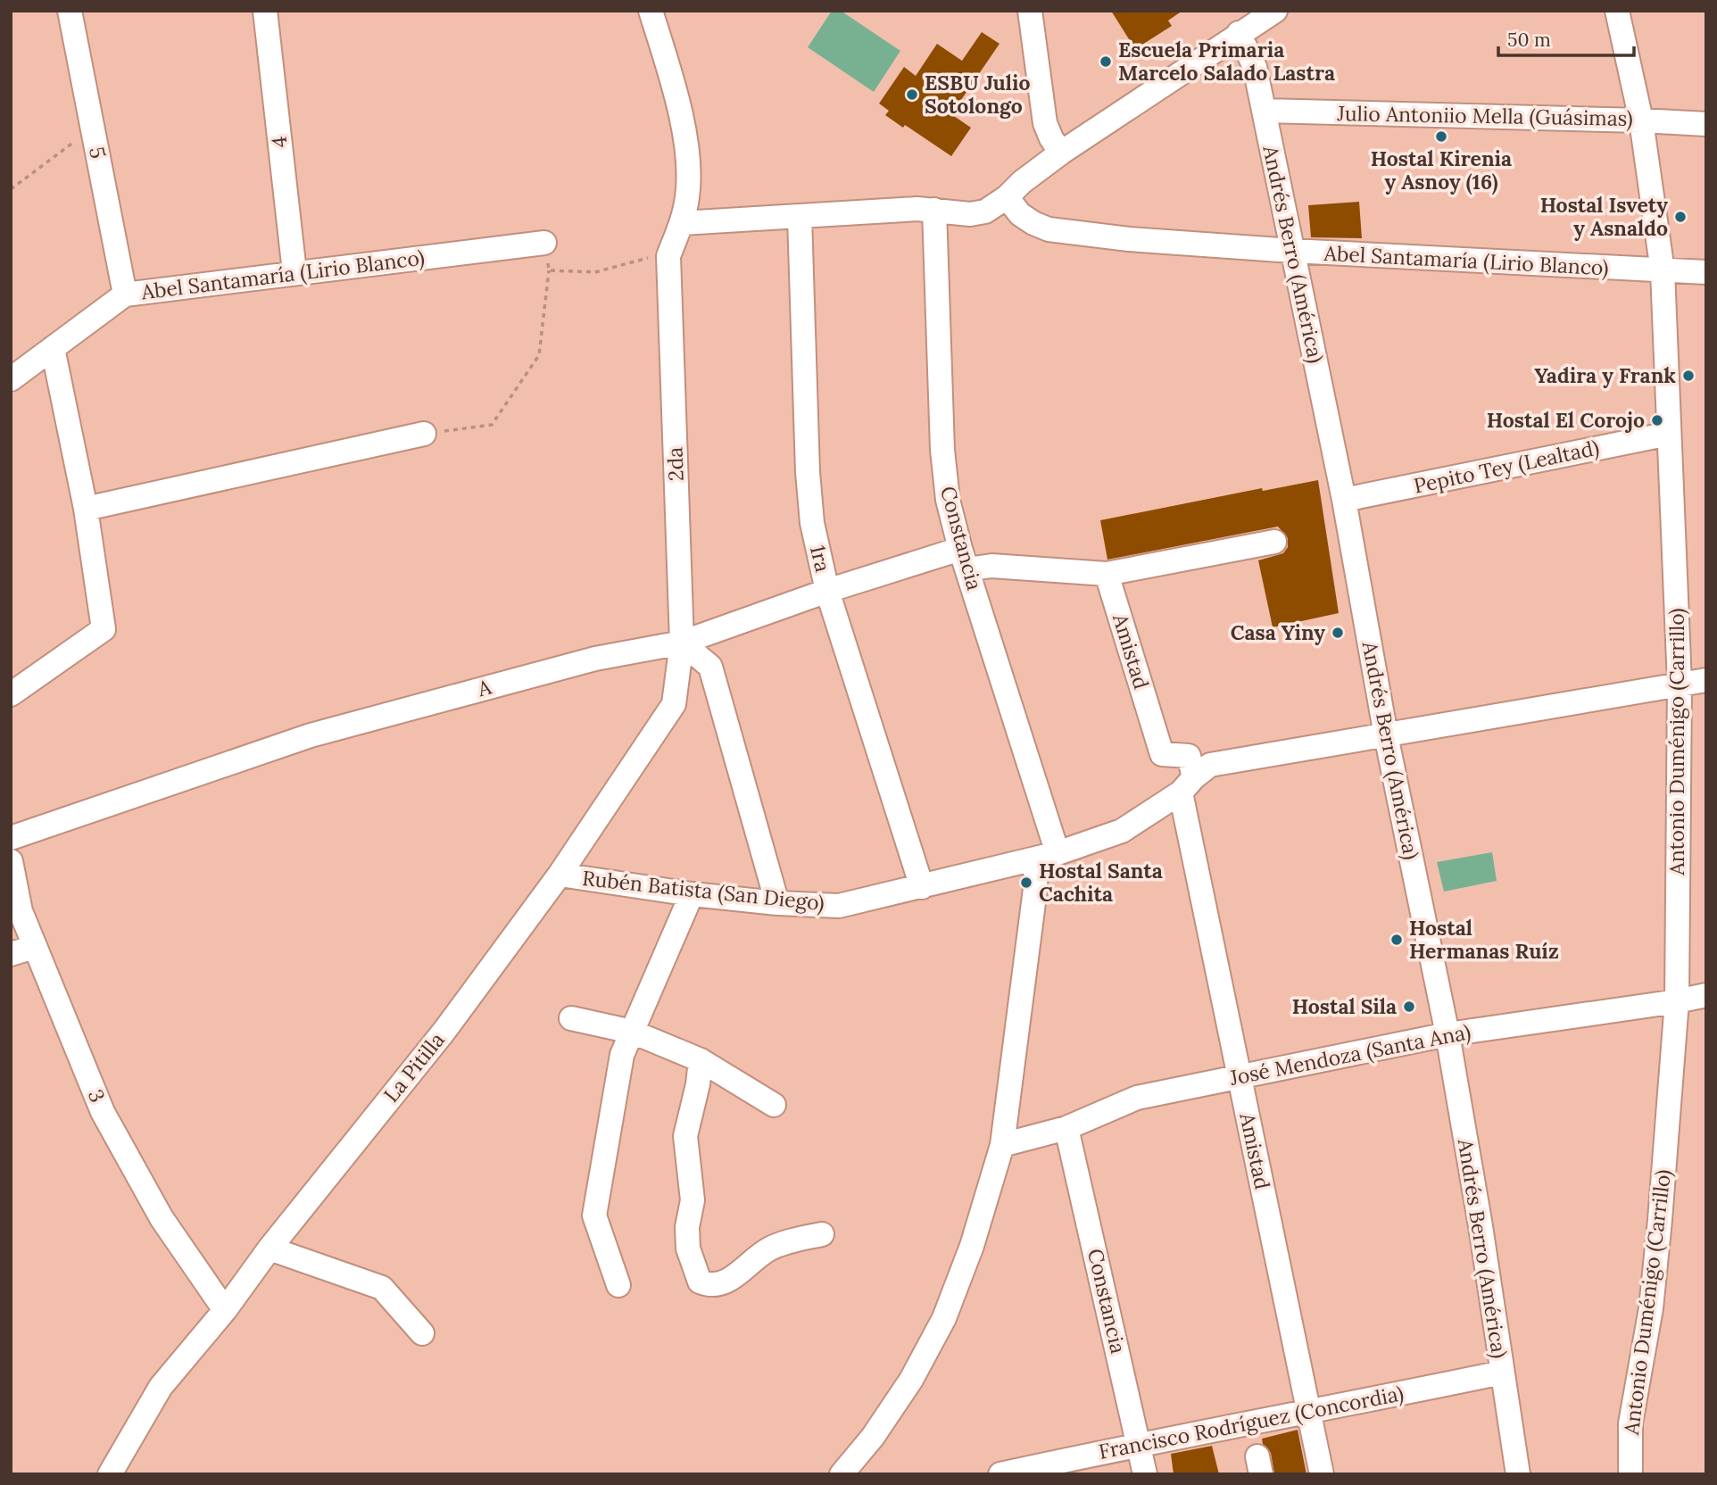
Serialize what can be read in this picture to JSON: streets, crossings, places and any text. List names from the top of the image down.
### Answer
{
  "streets": {
    "street": [
      "Julio Antoniio Mella (Guásimas)",
      "4",
      "5",
      "Andrés Berro (América)",
      "Abel Santamaría (Lirio Blanco)",
      "2da",
      "Pepito Tey (Lealtad)",
      "Constancia",
      "1ra",
      "Amistad",
      "A",
      "Antonio Duménigo (Carrillo)",
      "Rubén Batista (San Diego)",
      "José Mendoza (Santa Ana)",
      "La Pitilla",
      "3",
      "Francisco Rodríguez (Concordia)"
    ]
  },
  "crossings": [
    ["Julio Antoniio Mella (Guásimas)", "Andrés Berro (América)"],
    ["Julio Antoniio Mella (Guásimas)", "Antonio Duménigo (Carrillo)"],
    ["4", "Abel Santamaría (Lirio Blanco)"],
    ["5", "Abel Santamaría (Lirio Blanco)"],
    ["Andrés Berro (América)", "Abel Santamaría (Lirio Blanco)"],
    ["Andrés Berro (América)", "Pepito Tey (Lealtad)"],
    ["Andrés Berro (América)", "Rubén Batista (San Diego)"],
    ["Andrés Berro (América)", "José Mendoza (Santa Ana)"],
    ["Andrés Berro (América)", "Francisco Rodríguez (Concordia)"],
    ["Abel Santamaría (Lirio Blanco)", "Antonio Duménigo (Carrillo)"],
    ["2da", "A"],
    ["2da", "La Pitilla"],
    ["Pepito Tey (Lealtad)", "Antonio Duménigo (Carrillo)"],
    ["Constancia", "A"],
    ["Constancia", "Rubén Batista (San Diego)"],
    ["Constancia", "José Mendoza (Santa Ana)"],
    ["Constancia", "Francisco Rodríguez (Concordia)"],
    ["1ra", "A"],
    ["1ra", "Rubén Batista (San Diego)"],
    ["Amistad", "Rubén Batista (San Diego)"],
    ["Amistad", "José Mendoza (Santa Ana)"],
    ["Amistad", "Francisco Rodríguez (Concordia)"],
    ["A", "La Pitilla"],
    ["Antonio Duménigo (Carrillo)", "Rubén Batista (San Diego)"],
    ["Antonio Duménigo (Carrillo)", "José Mendoza (Santa Ana)"],
    ["Rubén Batista (San Diego)", "La Pitilla"],
    ["La Pitilla", "3"]
  ],
  "places": [
    "Escuela Primaria Marcelo Salado Lastra",
    "ESBU Julio Sotolongo",
    "Hostal Kirenia y Asnoy (16)",
    "Hostal Isvety y Asnaldo",
    "Yadira y Frank",
    "Hostal El Corojo",
    "Casa Yiny",
    "Hostal Santa Cachita",
    "Hostal Hermanas Ruíz",
    "Hostal Sila"
  ],
  "scale_bar": "50 m"
}
